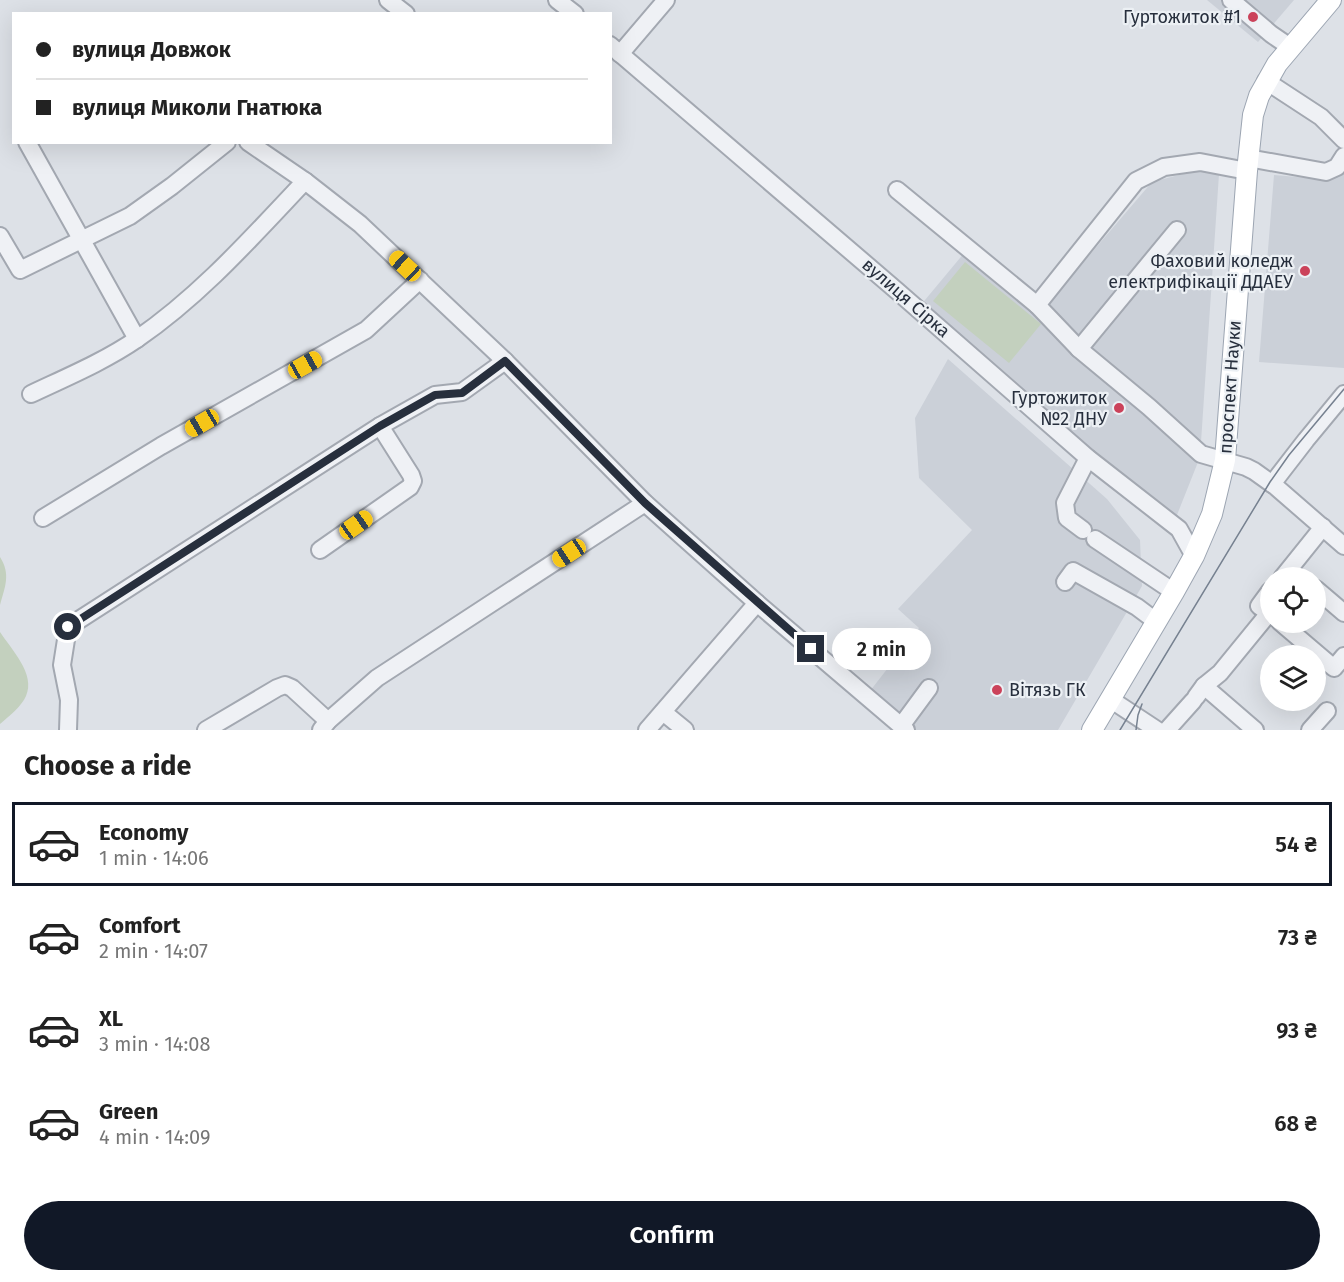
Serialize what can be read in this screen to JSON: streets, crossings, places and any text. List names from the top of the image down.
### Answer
{
  "streets": {
    "main road": ["проспект Науки"],
    "street": ["вулиця Сірка"]
  },
  "crossings": [
    ["вулиця Сірка", "проспект Науки"]
  ],
  "places": [
    "Гуртожиток #1",
    "Фаховий коледж електрифікації ДДАЕУ",
    "Гуртожиток №2 ДНУ",
    "Вітязь ГК"
  ],
  "page": {
    "banner": ["вулиця Довжок", "вулиця Миколи Гнатюка"],
    "bubble": "2 min",
    "heading": "Choose a ride",
    "list": [
      {
        "name": "Economy",
        "note": "1 min · 14:06",
        "value": "54 ₴"
      },
      {
        "name": "Comfort",
        "note": "2 min · 14:07",
        "value": "73 ₴"
      },
      {
        "name": "XL",
        "note": "3 min · 14:08",
        "value": "93 ₴"
      },
      {
        "name": "Green",
        "note": "4 min · 14:09",
        "value": "68 ₴"
      }
    ],
    "buttons": "Confirm"
  }
}
